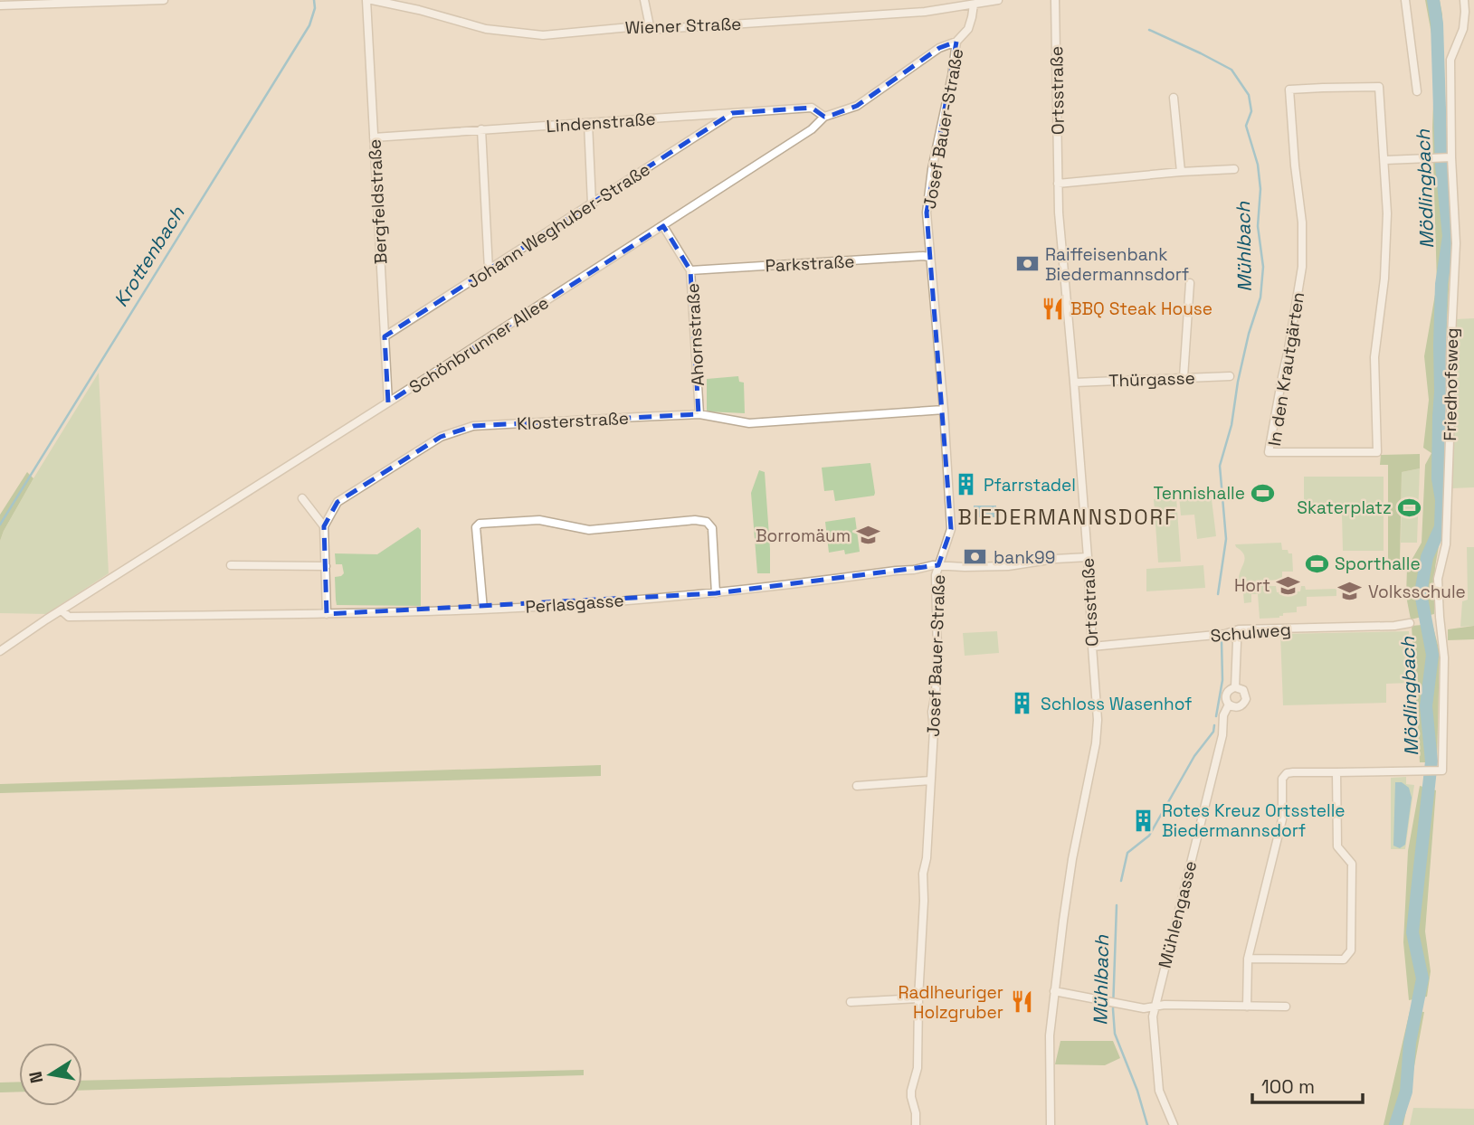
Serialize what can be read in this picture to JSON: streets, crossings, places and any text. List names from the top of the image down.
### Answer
{
  "streets": {
    "street": [
      "Wiener Straße",
      "Ortsstraße",
      "Lindenstraße",
      "Josef Bauer-Straße",
      "Bergfeldstraße",
      "Johann Weghuber-Straße",
      "Parkstraße",
      "Ahornstraße",
      "Schönbrunner Allee",
      "In den Krautgärten",
      "Thürgasse",
      "Friedhofsweg",
      "Klosterstraße",
      "Perlasgasse",
      "Schulweg",
      "Mühlengasse"
    ]
  },
  "crossings": [
    ["Wiener Straße", "Josef Bauer-Straße"],
    ["Ortsstraße", "Thürgasse"],
    ["Ortsstraße", "Perlasgasse"],
    ["Ortsstraße", "Schulweg"],
    ["Lindenstraße", "Bergfeldstraße"],
    ["Lindenstraße", "Johann Weghuber-Straße"],
    ["Lindenstraße", "Schönbrunner Allee"],
    ["Josef Bauer-Straße", "Parkstraße"],
    ["Josef Bauer-Straße", "Schönbrunner Allee"],
    ["Josef Bauer-Straße", "Klosterstraße"],
    ["Josef Bauer-Straße", "Perlasgasse"],
    ["Bergfeldstraße", "Johann Weghuber-Straße"],
    ["Bergfeldstraße", "Schönbrunner Allee"],
    ["Parkstraße", "Ahornstraße"],
    ["Ahornstraße", "Schönbrunner Allee"],
    ["Ahornstraße", "Klosterstraße"],
    ["Schönbrunner Allee", "Perlasgasse"],
    ["Schulweg", "Mühlengasse"]
  ],
  "districts": ["BIEDERMANNSDORF"],
  "water": ["Mödlingbach", "Mühlbach", "Krottenbach"],
  "places": {
    "bank": ["Raiffeisenbank Biedermannsdorf", "bank99"],
    "restaurant": ["BBQ Steak House", "Radlheuriger Holzgruber"],
    "building": ["Pfarrstadel", "Schloss Wasenhof", "Rotes Kreuz Ortsstelle Biedermannsdorf"],
    "sports": ["Tennishalle", "Skaterplatz", "Sporthalle"],
    "school or university": ["Borromäum", "Hort", "Volksschule"]
  },
  "scale_bar": "100 m",
  "north": "left"
}
